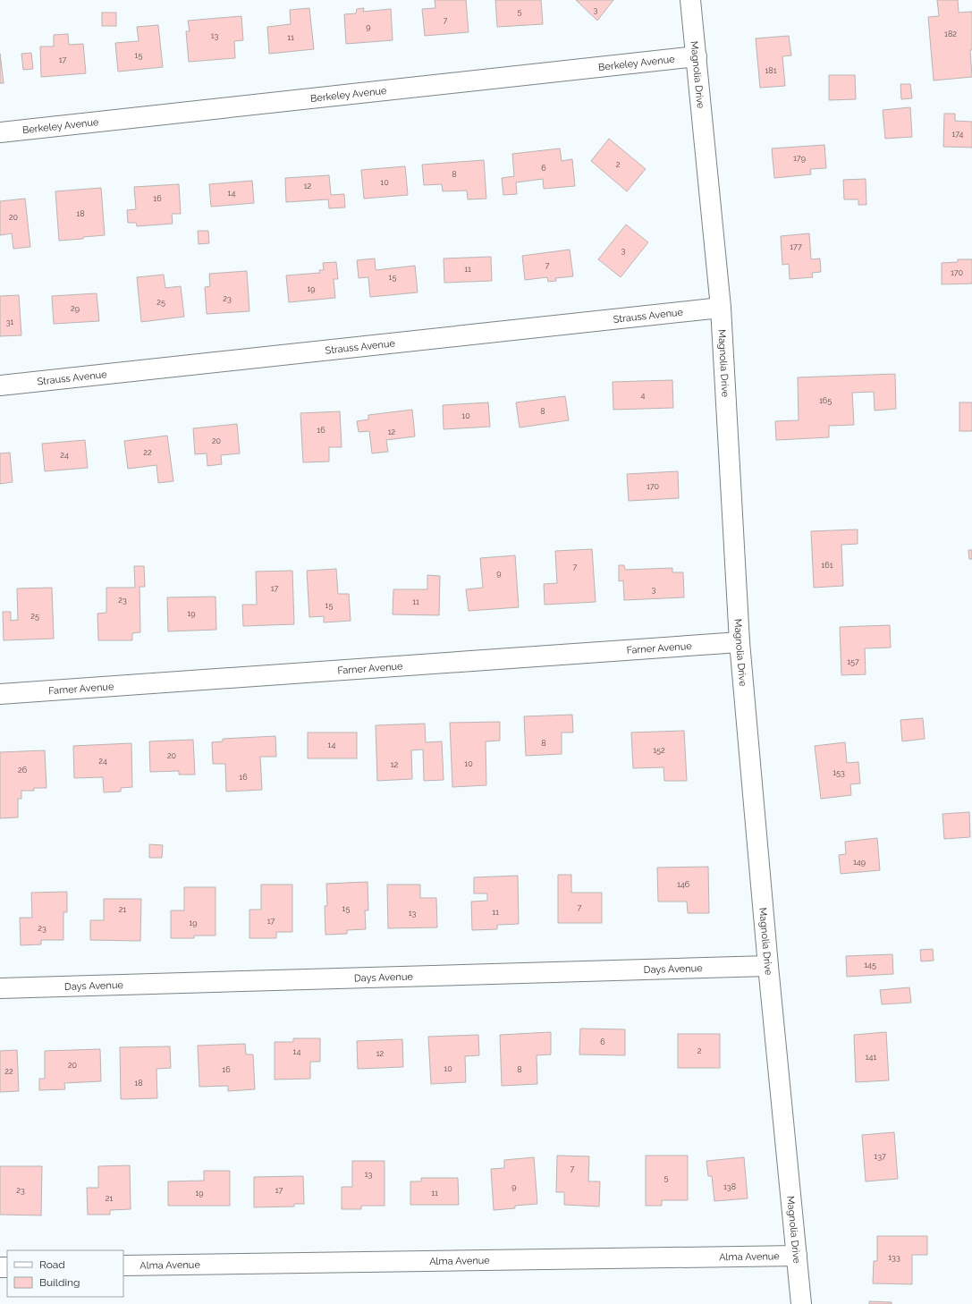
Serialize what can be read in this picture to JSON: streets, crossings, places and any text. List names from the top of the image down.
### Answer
{
  "streets": {
    "street": [
      "Berkeley Avenue",
      "Magnolia Drive",
      "Strauss Avenue",
      "Farner Avenue",
      "Days Avenue",
      "Alma Avenue"
    ]
  },
  "crossings": [
    ["Berkeley Avenue", "Magnolia Drive"],
    ["Magnolia Drive", "Strauss Avenue"],
    ["Magnolia Drive", "Farner Avenue"],
    ["Magnolia Drive", "Days Avenue"],
    ["Magnolia Drive", "Alma Avenue"]
  ],
  "house_numbers": [
    "3",
    "5",
    "7",
    "9",
    "182",
    "13",
    "11",
    "15",
    "17",
    "181",
    "174",
    "179",
    "2",
    "6",
    "8",
    "10",
    "12",
    "14",
    "16",
    "18",
    "20",
    "177",
    "3",
    "7",
    "11",
    "170",
    "15",
    "19",
    "23",
    "25",
    "29",
    "31",
    "4",
    "165",
    "8",
    "10",
    "16",
    "12",
    "20",
    "22",
    "24",
    "170",
    "161",
    "7",
    "9",
    "17",
    "3",
    "23",
    "11",
    "15",
    "19",
    "25",
    "157",
    "8",
    "14",
    "152",
    "20",
    "24",
    "10",
    "12",
    "26",
    "153",
    "16",
    "149",
    "146",
    "7",
    "15",
    "21",
    "11",
    "13",
    "17",
    "19",
    "23",
    "145",
    "6",
    "2",
    "14",
    "12",
    "141",
    "20",
    "10",
    "16",
    "8",
    "22",
    "18",
    "137",
    "7",
    "13",
    "5",
    "9",
    "138",
    "23",
    "17",
    "19",
    "11",
    "21",
    "133"
  ],
  "legend": ["Road", "Building"]
}
